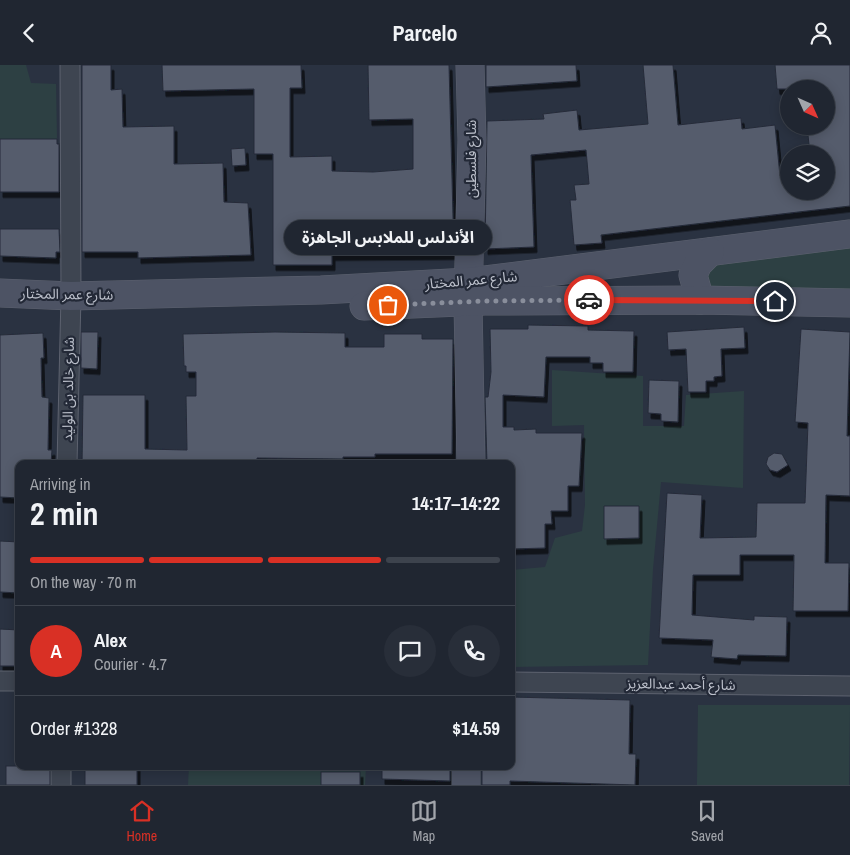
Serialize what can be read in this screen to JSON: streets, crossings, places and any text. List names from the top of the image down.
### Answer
{
  "streets": {
    "main road": ["شارع فلسطين", "شارع عمر المختار"],
    "street": ["شارع خالد بن الوليد", "شارع أحمد عبدالعزيز"]
  },
  "crossings": [
    ["شارع فلسطين", "شارع عمر المختار"],
    ["شارع عمر المختار", "شارع خالد بن الوليد"]
  ],
  "places": ["الأندلس للملابس الجاهزة"],
  "north": "bottom right",
  "page": {
    "header": "Parcelo",
    "bubble": "الأندلس للملابس الجاهزة",
    "heading": ["2 min", "Arriving in", "14:17–14:22"],
    "panel": [
      "Alex",
      "Courier · 4.7",
      "Order #1328",
      "$14.59"
    ],
    "bar": "On the way · 70 m",
    "round": "A",
    "tabs": ["Home", "Map", "Saved"]
  }
}
